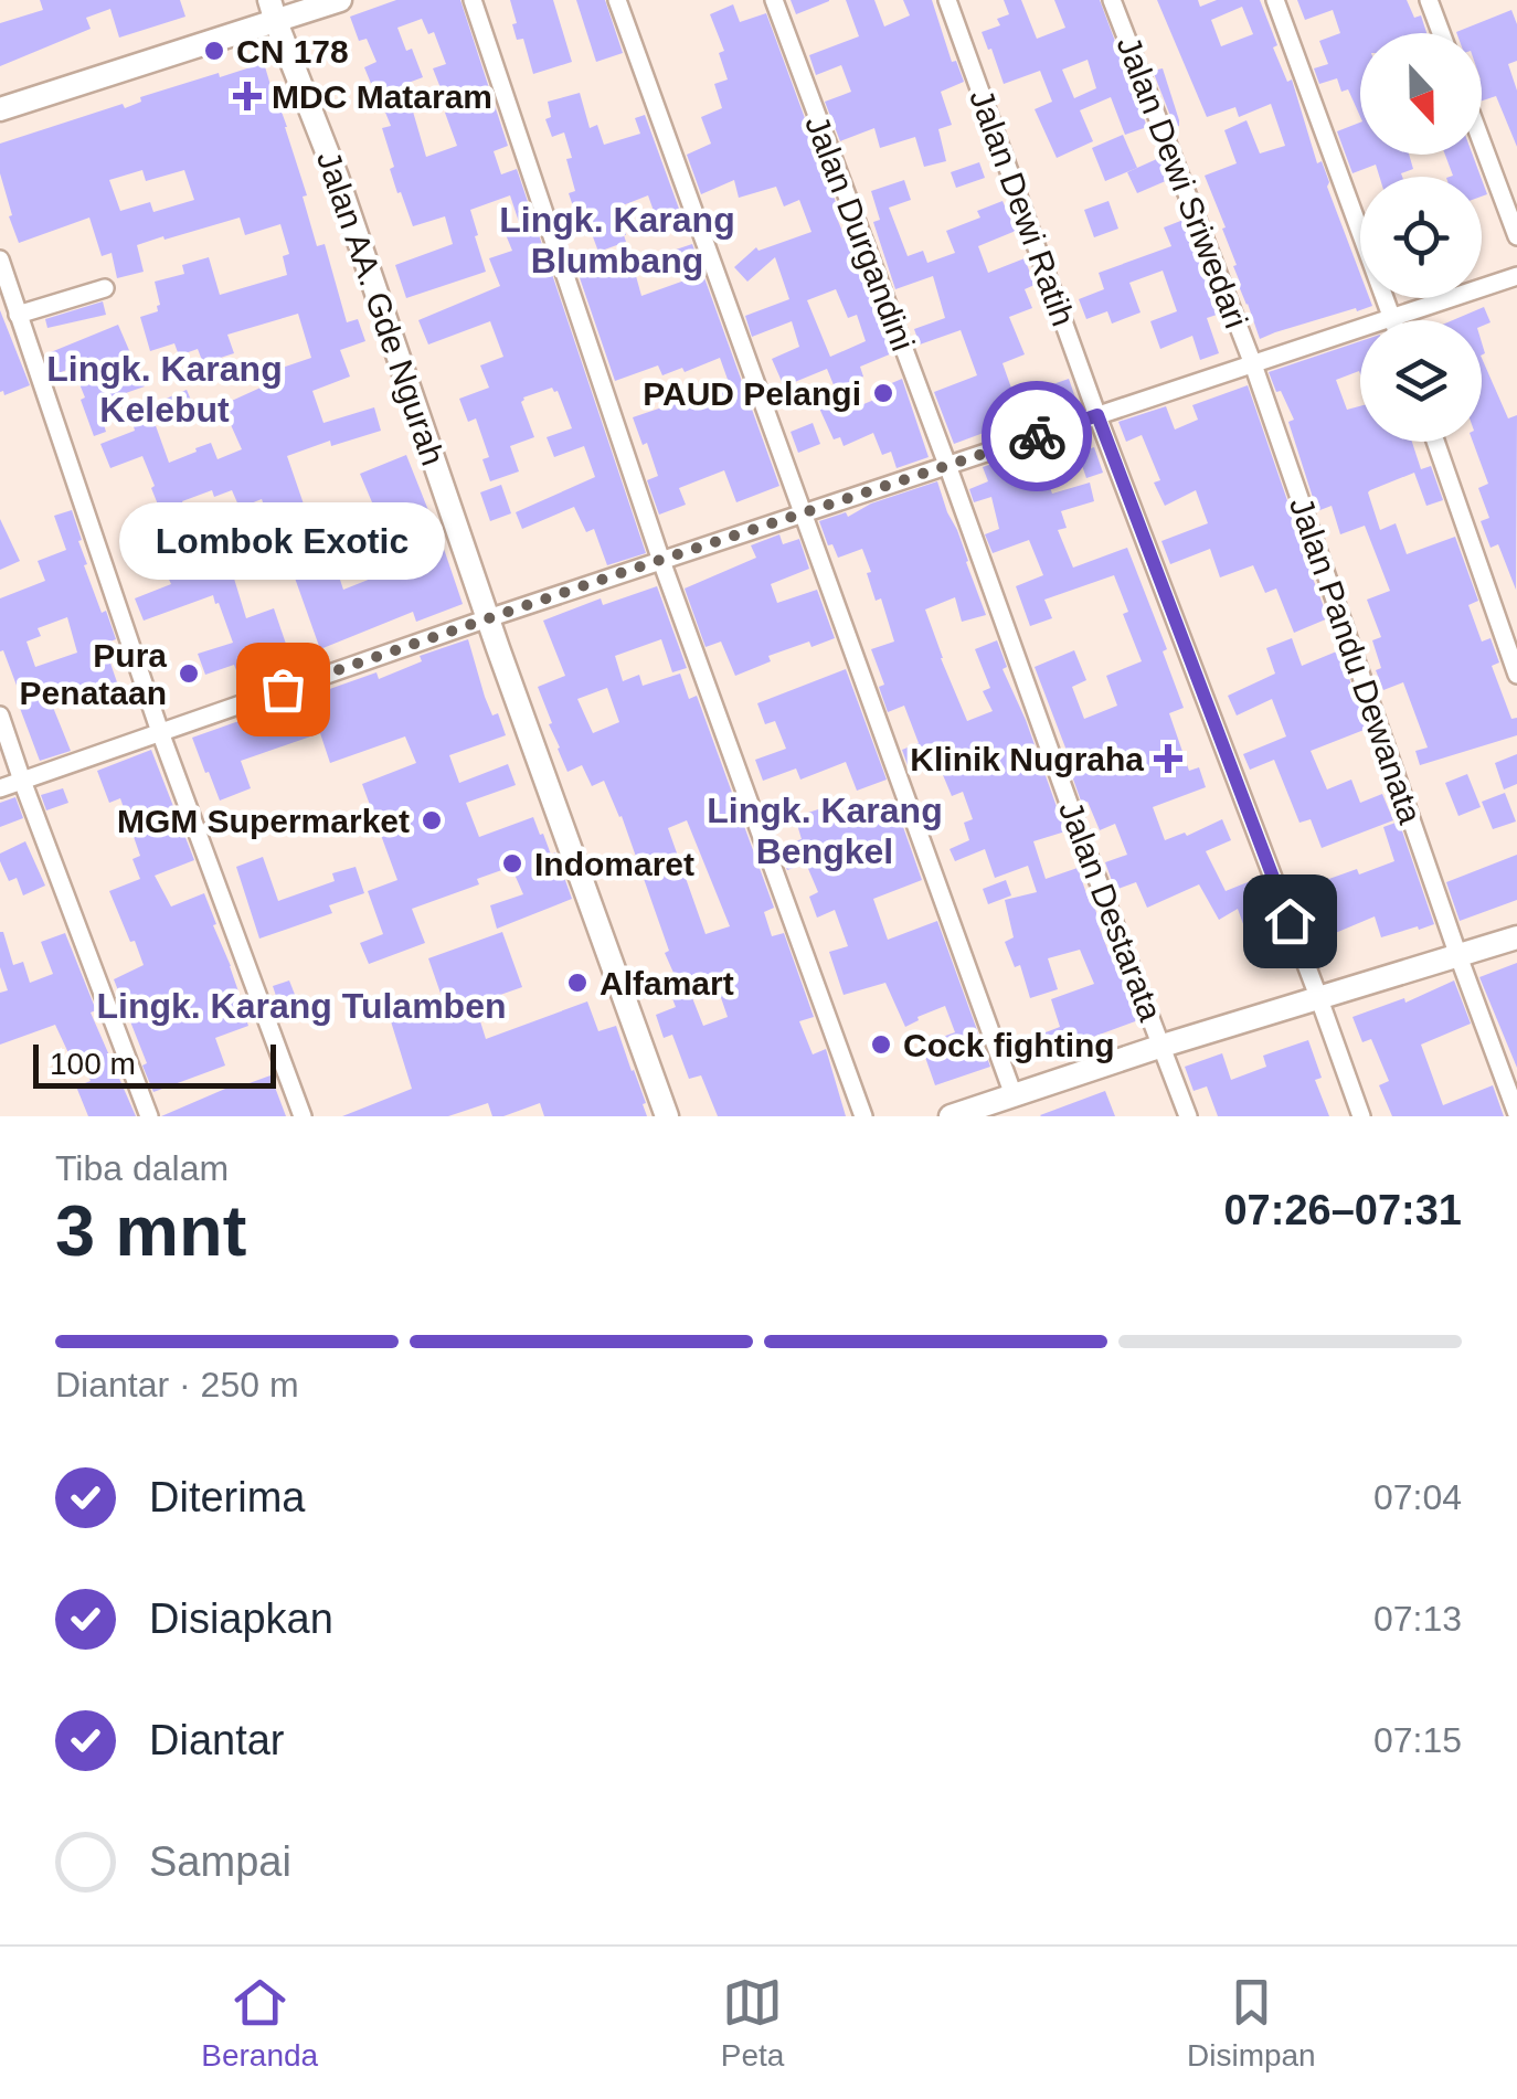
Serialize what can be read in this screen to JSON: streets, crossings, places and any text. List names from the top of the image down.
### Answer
{
  "streets": {
    "main road": ["Jalan AA. Gde Ngurah"],
    "street": [
      "Jalan Dewi Sriwedari",
      "Jalan Dewi Ratih",
      "Jalan Durgandini",
      "Jalan Pandu Dewanata",
      "Jalan Destarata"
    ]
  },
  "crossings": [
    ["Jalan Dewi Sriwedari", "Jalan Pandu Dewanata"],
    ["Jalan Durgandini", "Jalan Destarata"]
  ],
  "districts": [
    "Lingk. Karang Blumbang",
    "Lingk. Karang Kelebut",
    "Lingk. Karang Bengkel",
    "Lingk. Karang Tulamben"
  ],
  "places": {
    "other": [
      "CN 178",
      "PAUD Pelangi",
      "Pura Penataan",
      "Lombok Exotic",
      "MGM Supermarket",
      "Indomaret",
      "Alfamart",
      "Cock fighting"
    ],
    "health": ["MDC Mataram", "Klinik Nugraha"]
  },
  "scale_bar": "100 m",
  "north": "bottom",
  "page": {
    "bubble": "Lombok Exotic",
    "scale": "100 m",
    "heading": ["3 mnt", "Tiba dalam", "07:26–07:31"],
    "bar": "Diantar · 250 m",
    "list": [
      ["Diterima", "07:04"],
      ["Disiapkan", "07:13"],
      ["Diantar", "07:15"],
      "Sampai"
    ],
    "tabs": ["Beranda", "Peta", "Disimpan"]
  }
}
